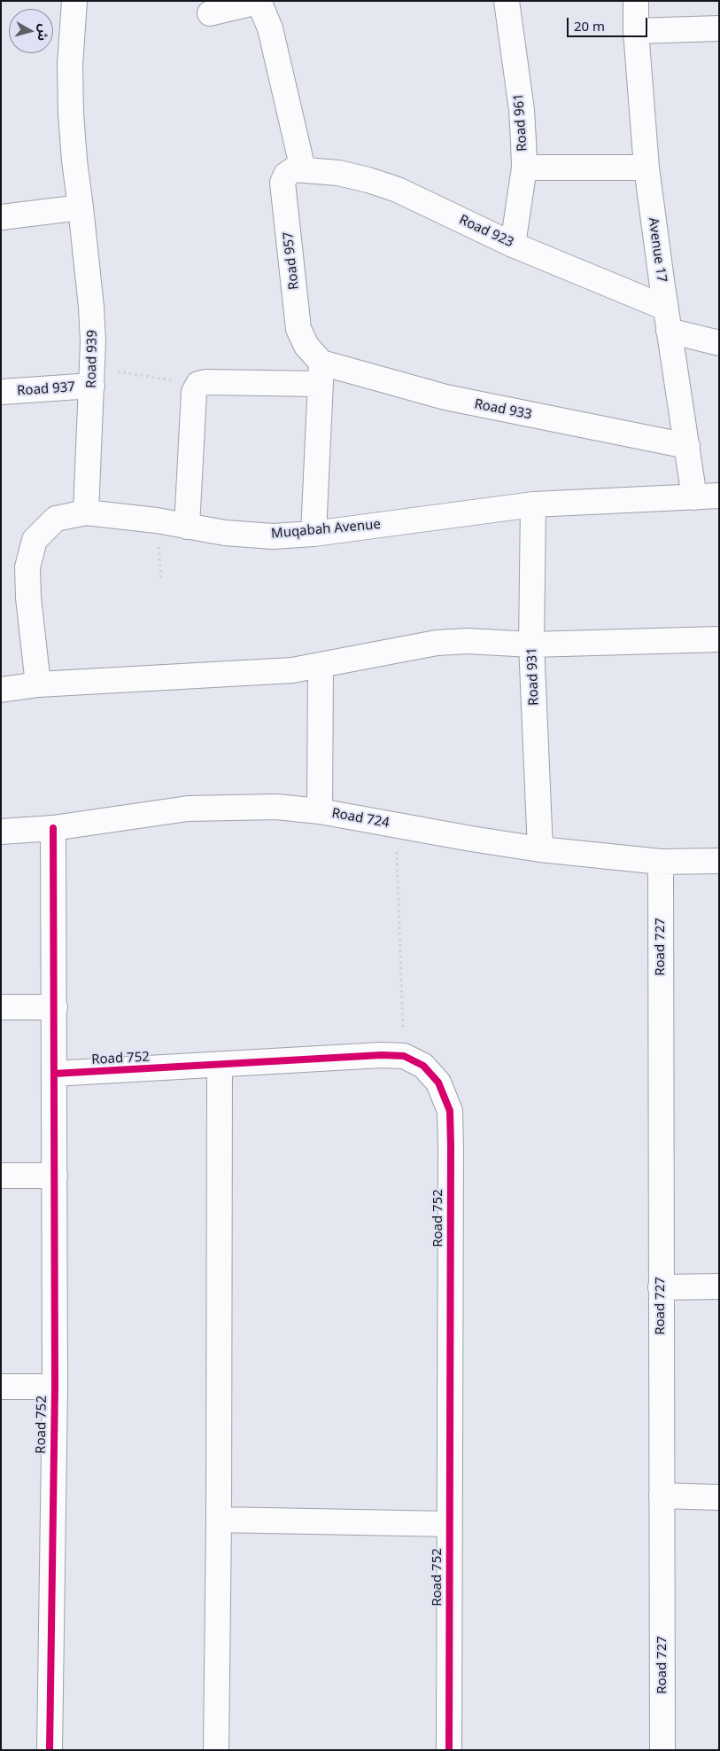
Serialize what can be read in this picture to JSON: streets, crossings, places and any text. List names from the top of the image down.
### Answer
{
  "streets": {
    "street": [
      "Road 961",
      "Road 923",
      "Avenue 17",
      "Road 957",
      "Road 939",
      "Road 937",
      "Road 933",
      "Muqabah Avenue",
      "Road 931",
      "Road 724",
      "Road 727",
      "Road 752"
    ]
  },
  "crossings": [
    ["Road 961", "Road 923"],
    ["Road 923", "Avenue 17"],
    ["Road 923", "Road 957"],
    ["Avenue 17", "Road 933"],
    ["Avenue 17", "Muqabah Avenue"],
    ["Road 957", "Road 933"],
    ["Road 939", "Road 937"],
    ["Road 939", "Muqabah Avenue"],
    ["Muqabah Avenue", "Road 931"],
    ["Road 931", "Road 724"],
    ["Road 724", "Road 727"],
    ["Road 724", "Road 752"]
  ],
  "scale_bar": "20 m",
  "north": "right"
}
